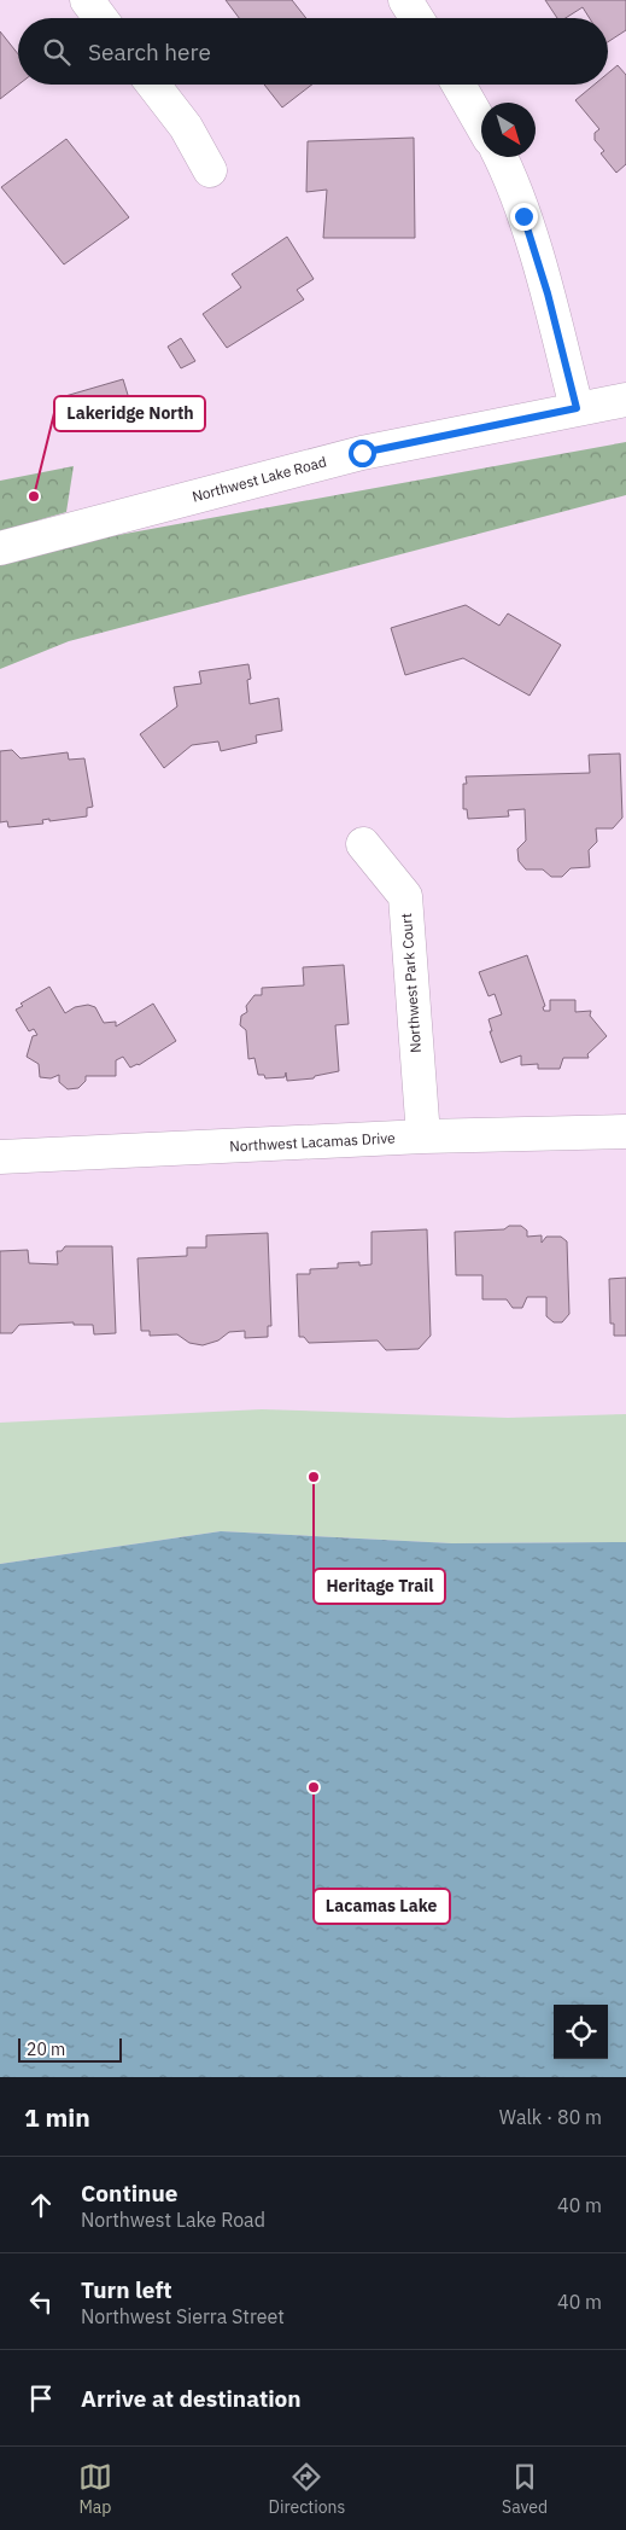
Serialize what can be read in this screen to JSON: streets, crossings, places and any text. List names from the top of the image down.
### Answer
{
  "streets": {
    "street": ["Northwest Lake Road", "Northwest Park Court", "Northwest Lacamas Drive"]
  },
  "crossings": [
    ["Northwest Park Court", "Northwest Lacamas Drive"]
  ],
  "places": ["Lakeridge North", "Heritage Trail", "Lacamas Lake"],
  "scale_bar": "20 m",
  "north": "bottom right",
  "page": {
    "search": "Search here",
    "scale": "20 m",
    "heading": ["1 min", "Walk · 80 m"],
    "list": [
      ["Continue", "Northwest Lake Road", "40 m"],
      ["Turn left", "Northwest Sierra Street", "40 m"],
      "Arrive at destination"
    ],
    "nav": ["Map", "Directions", "Saved"]
  }
}
